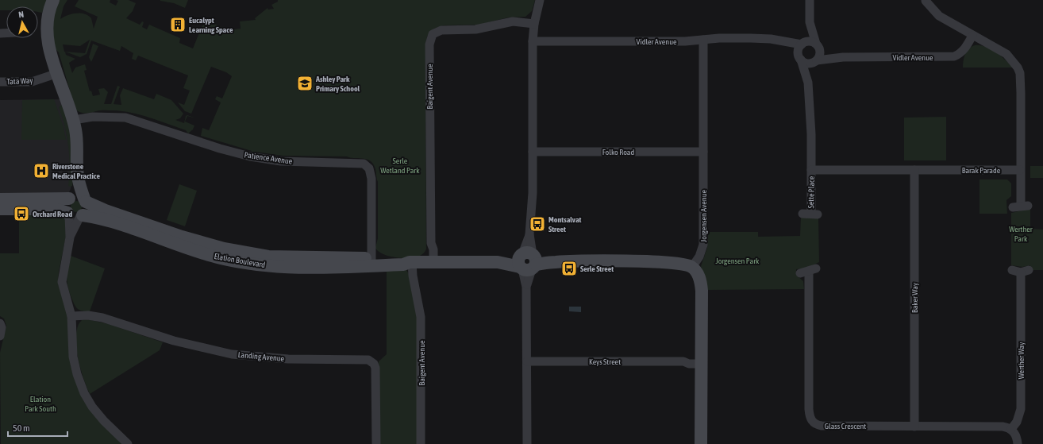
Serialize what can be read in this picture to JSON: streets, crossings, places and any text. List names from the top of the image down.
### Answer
{
  "streets": {
    "street": [
      "Vidler Avenue",
      "Tata Way",
      "Baigent Avenue",
      "Folko Road",
      "Patience Avenue",
      "Barak Parade",
      "Sette Place",
      "Jorgensen Avenue",
      "Elation Boulevard",
      "Baker Way",
      "Landing Avenue",
      "Werther Way",
      "Keys Street",
      "Glass Crescent"
    ]
  },
  "crossings": [
    ["Vidler Avenue", "Jorgensen Avenue"],
    ["Baigent Avenue", "Elation Boulevard"],
    ["Folko Road", "Jorgensen Avenue"],
    ["Patience Avenue", "Elation Boulevard"],
    ["Barak Parade", "Sette Place"],
    ["Barak Parade", "Baker Way"],
    ["Baker Way", "Glass Crescent"],
    ["Werther Way", "Glass Crescent"]
  ],
  "parks": [
    "Serle Wetland Park",
    "Werther Park",
    "Jorgensen Park",
    "Elation Park South"
  ],
  "places": {
    "building": ["Eucalypt Learning Space"],
    "school or university": ["Ashley Park Primary School"],
    "hospital": ["Riverstone Medical Practice"],
    "bus stop": ["Orchard Road", "Montsalvat Street", "Serle Street"]
  },
  "scale_bar": "50 m",
  "north": "top"
}
